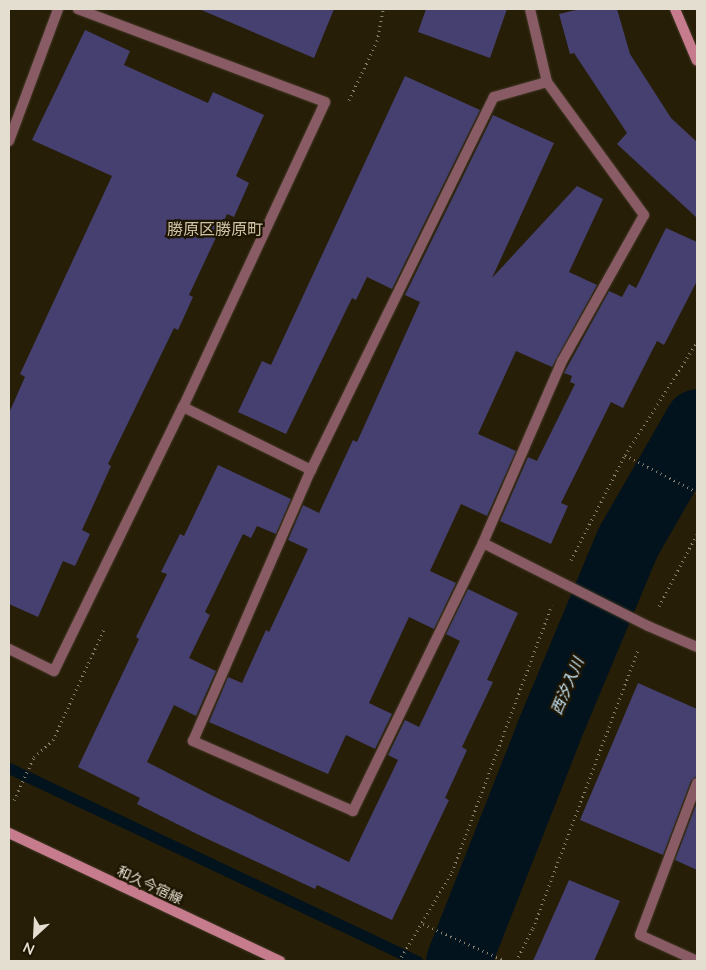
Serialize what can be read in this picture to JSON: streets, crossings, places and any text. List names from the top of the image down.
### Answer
{
  "streets": {
    "main road": ["和久今宿線"]
  },
  "districts": ["勝原区勝原町"],
  "water": ["西汐入川"],
  "north": "bottom left"
}
